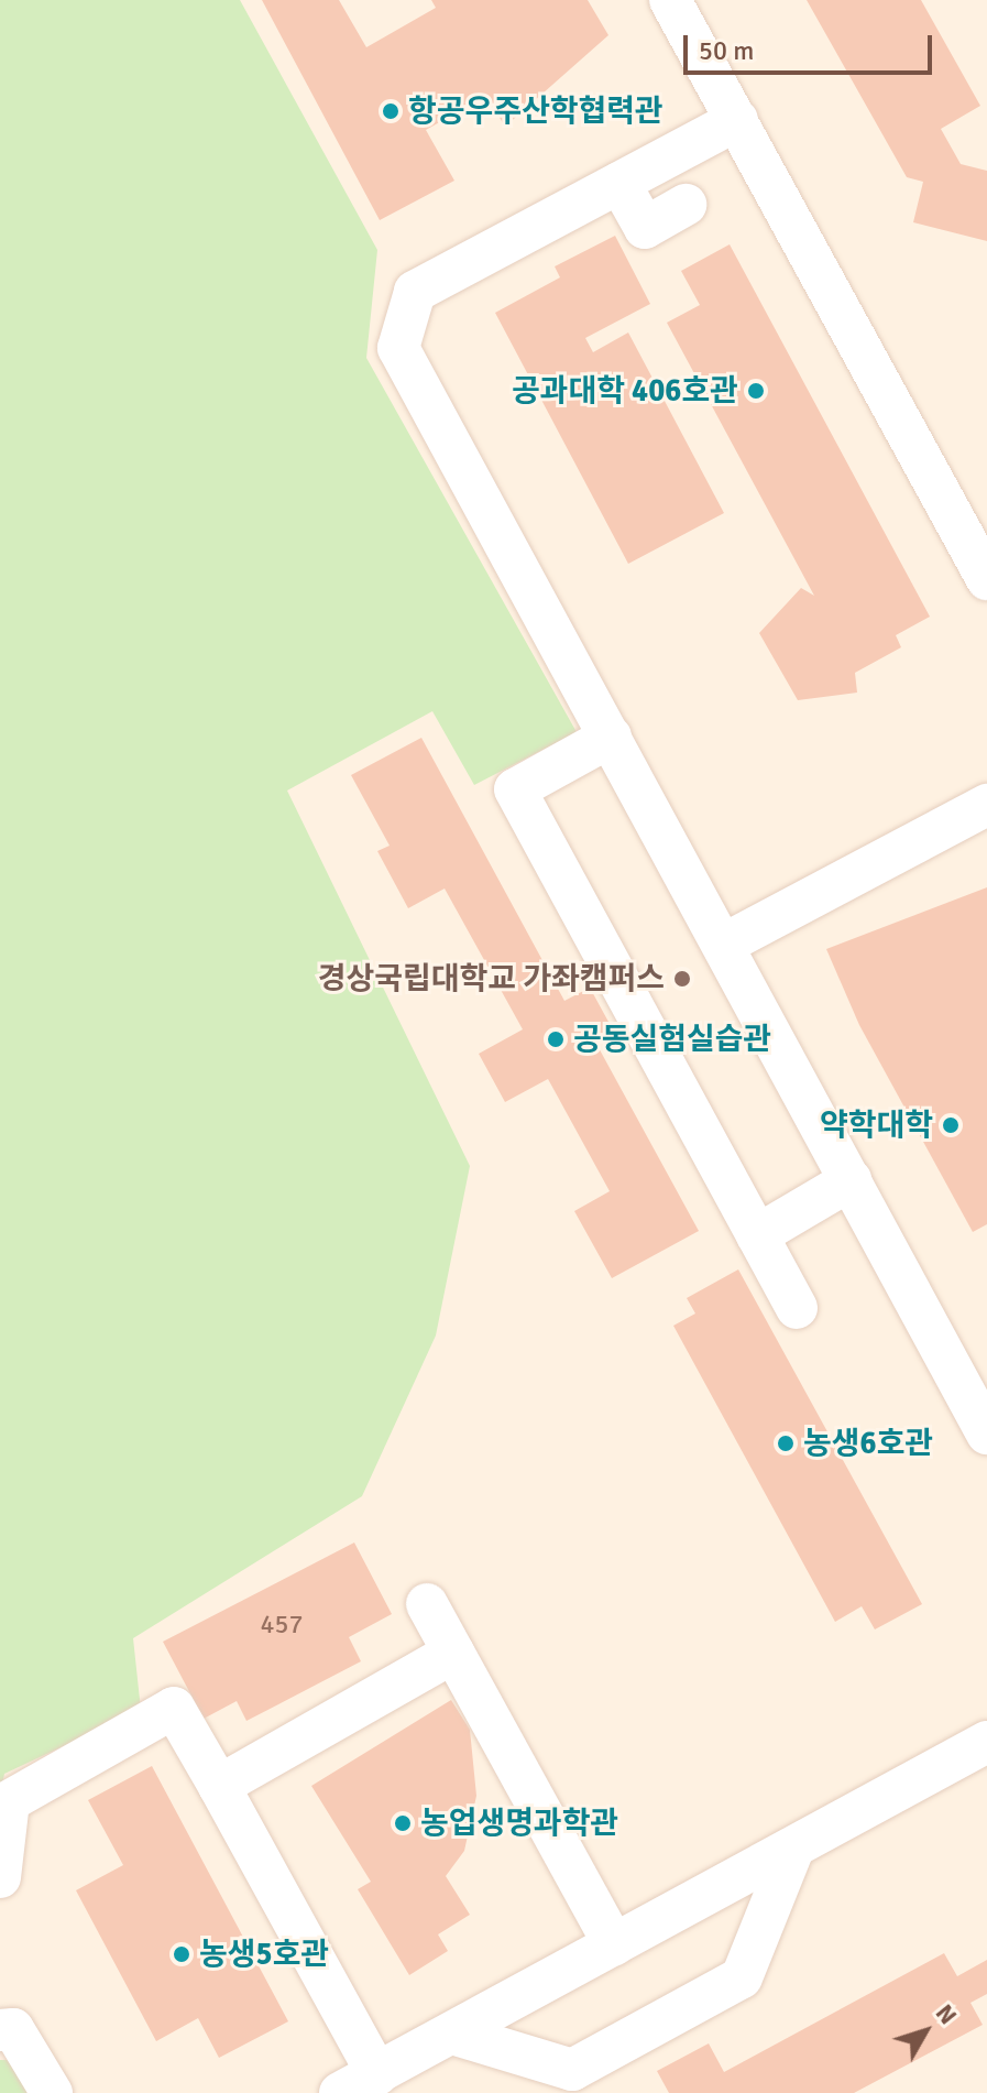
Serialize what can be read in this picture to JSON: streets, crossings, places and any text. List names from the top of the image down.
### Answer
{
  "places": [
    "항공우주산학협력관",
    "공과대학 406호관",
    "경상국립대학교 가좌캠퍼스",
    "공동실험실습관",
    "약학대학",
    "농생6호관",
    "농업생명과학관",
    "농생5호관"
  ],
  "house_numbers": ["457"],
  "scale_bar": "50 m",
  "north": "top right"
}
